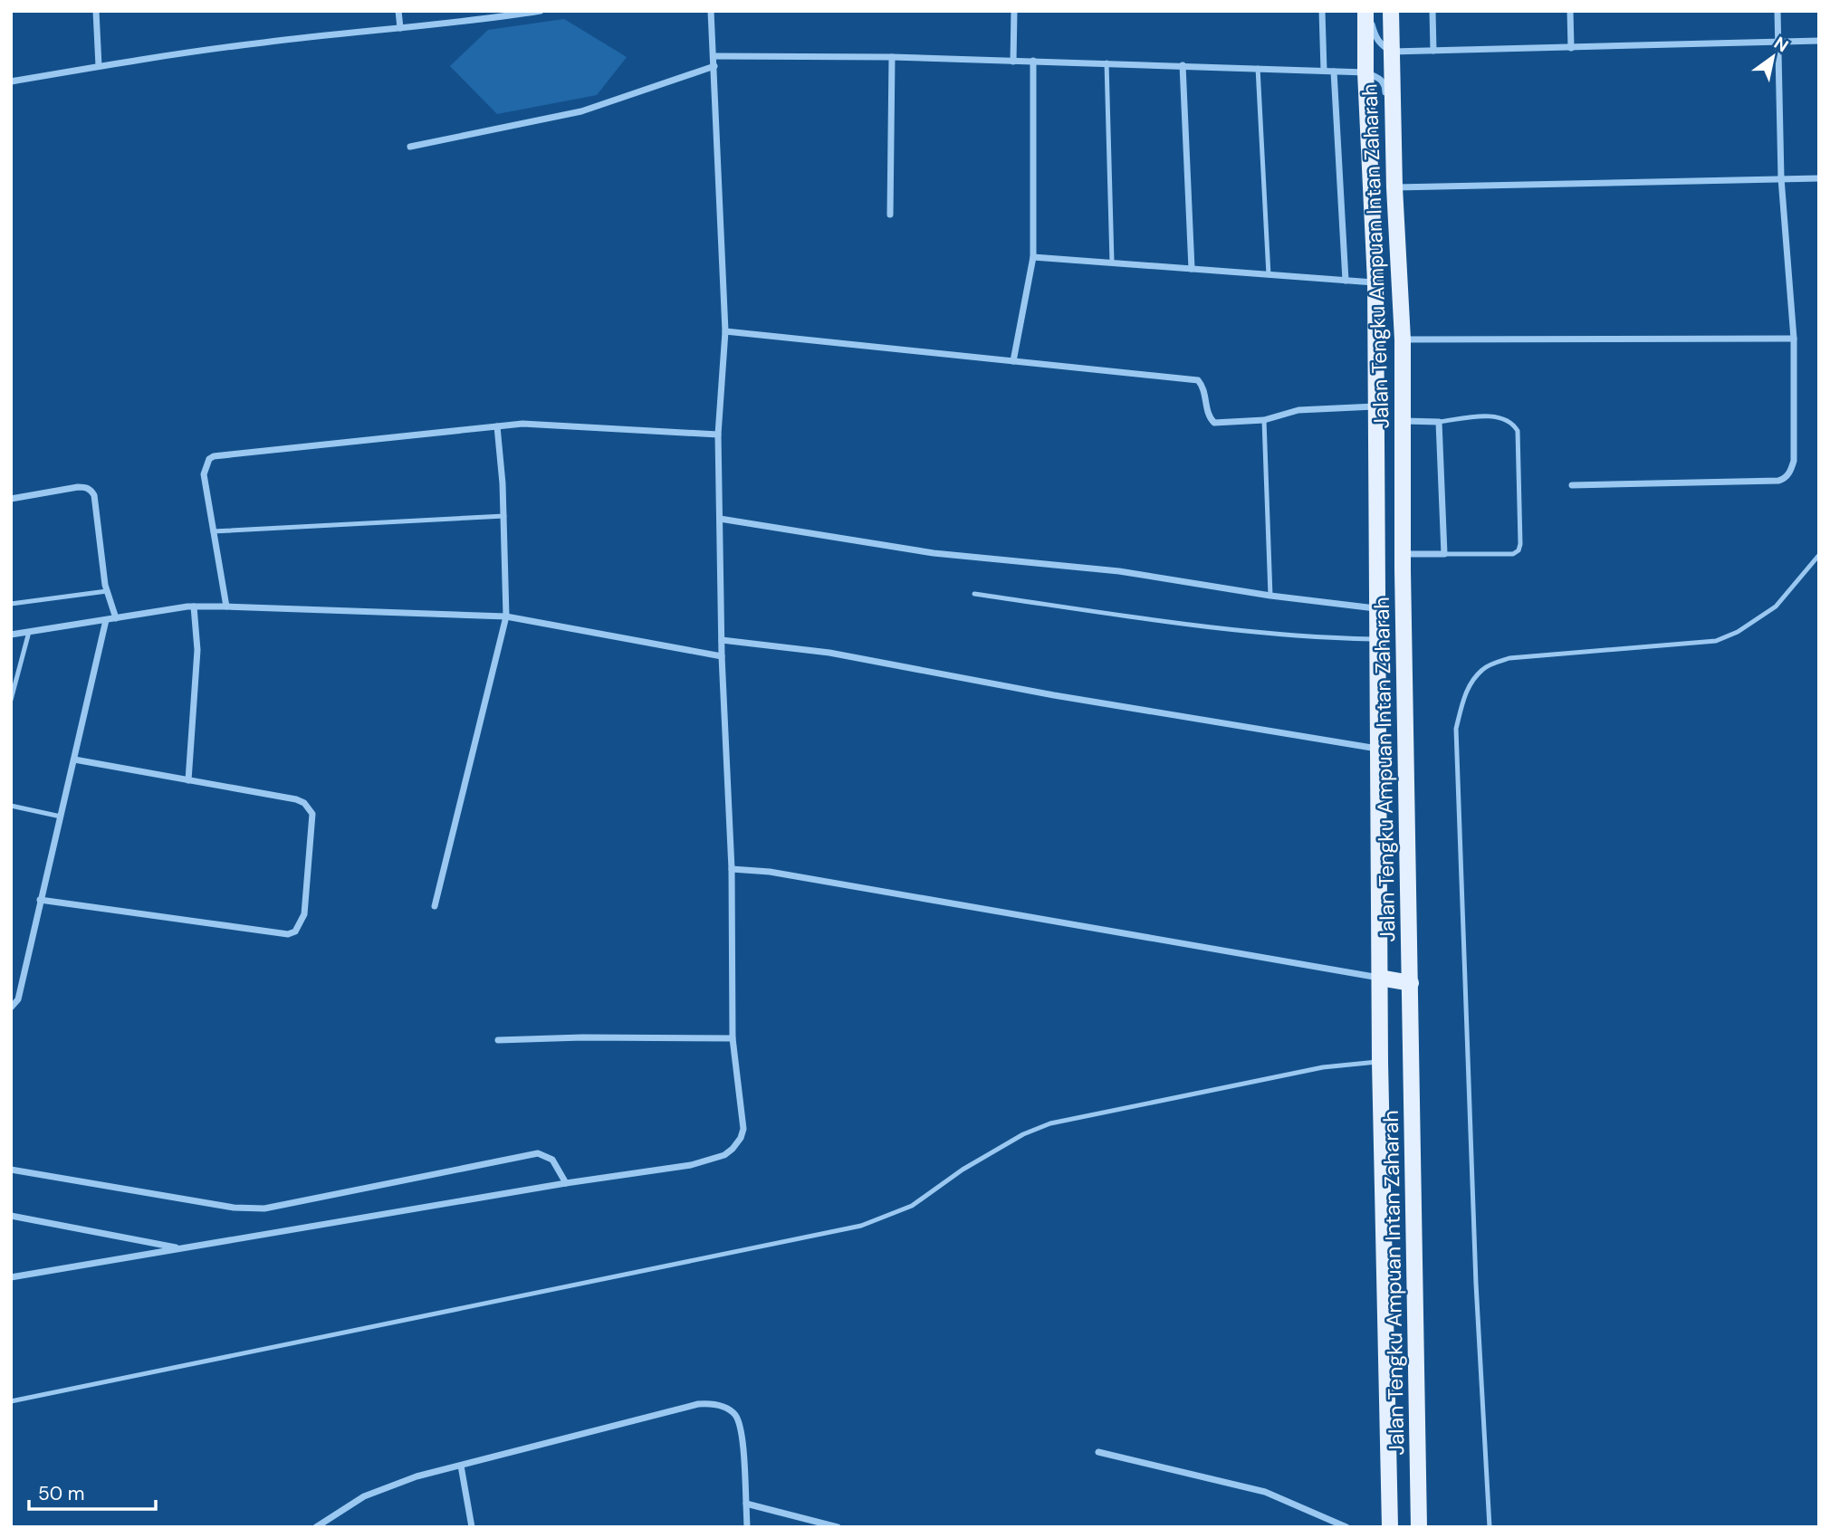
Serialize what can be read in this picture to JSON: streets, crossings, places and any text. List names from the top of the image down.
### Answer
{
  "streets": {
    "main road": ["Jalan Tengku Ampuan Intan Zaharah"]
  },
  "scale_bar": "50 m",
  "north": "top right"
}
